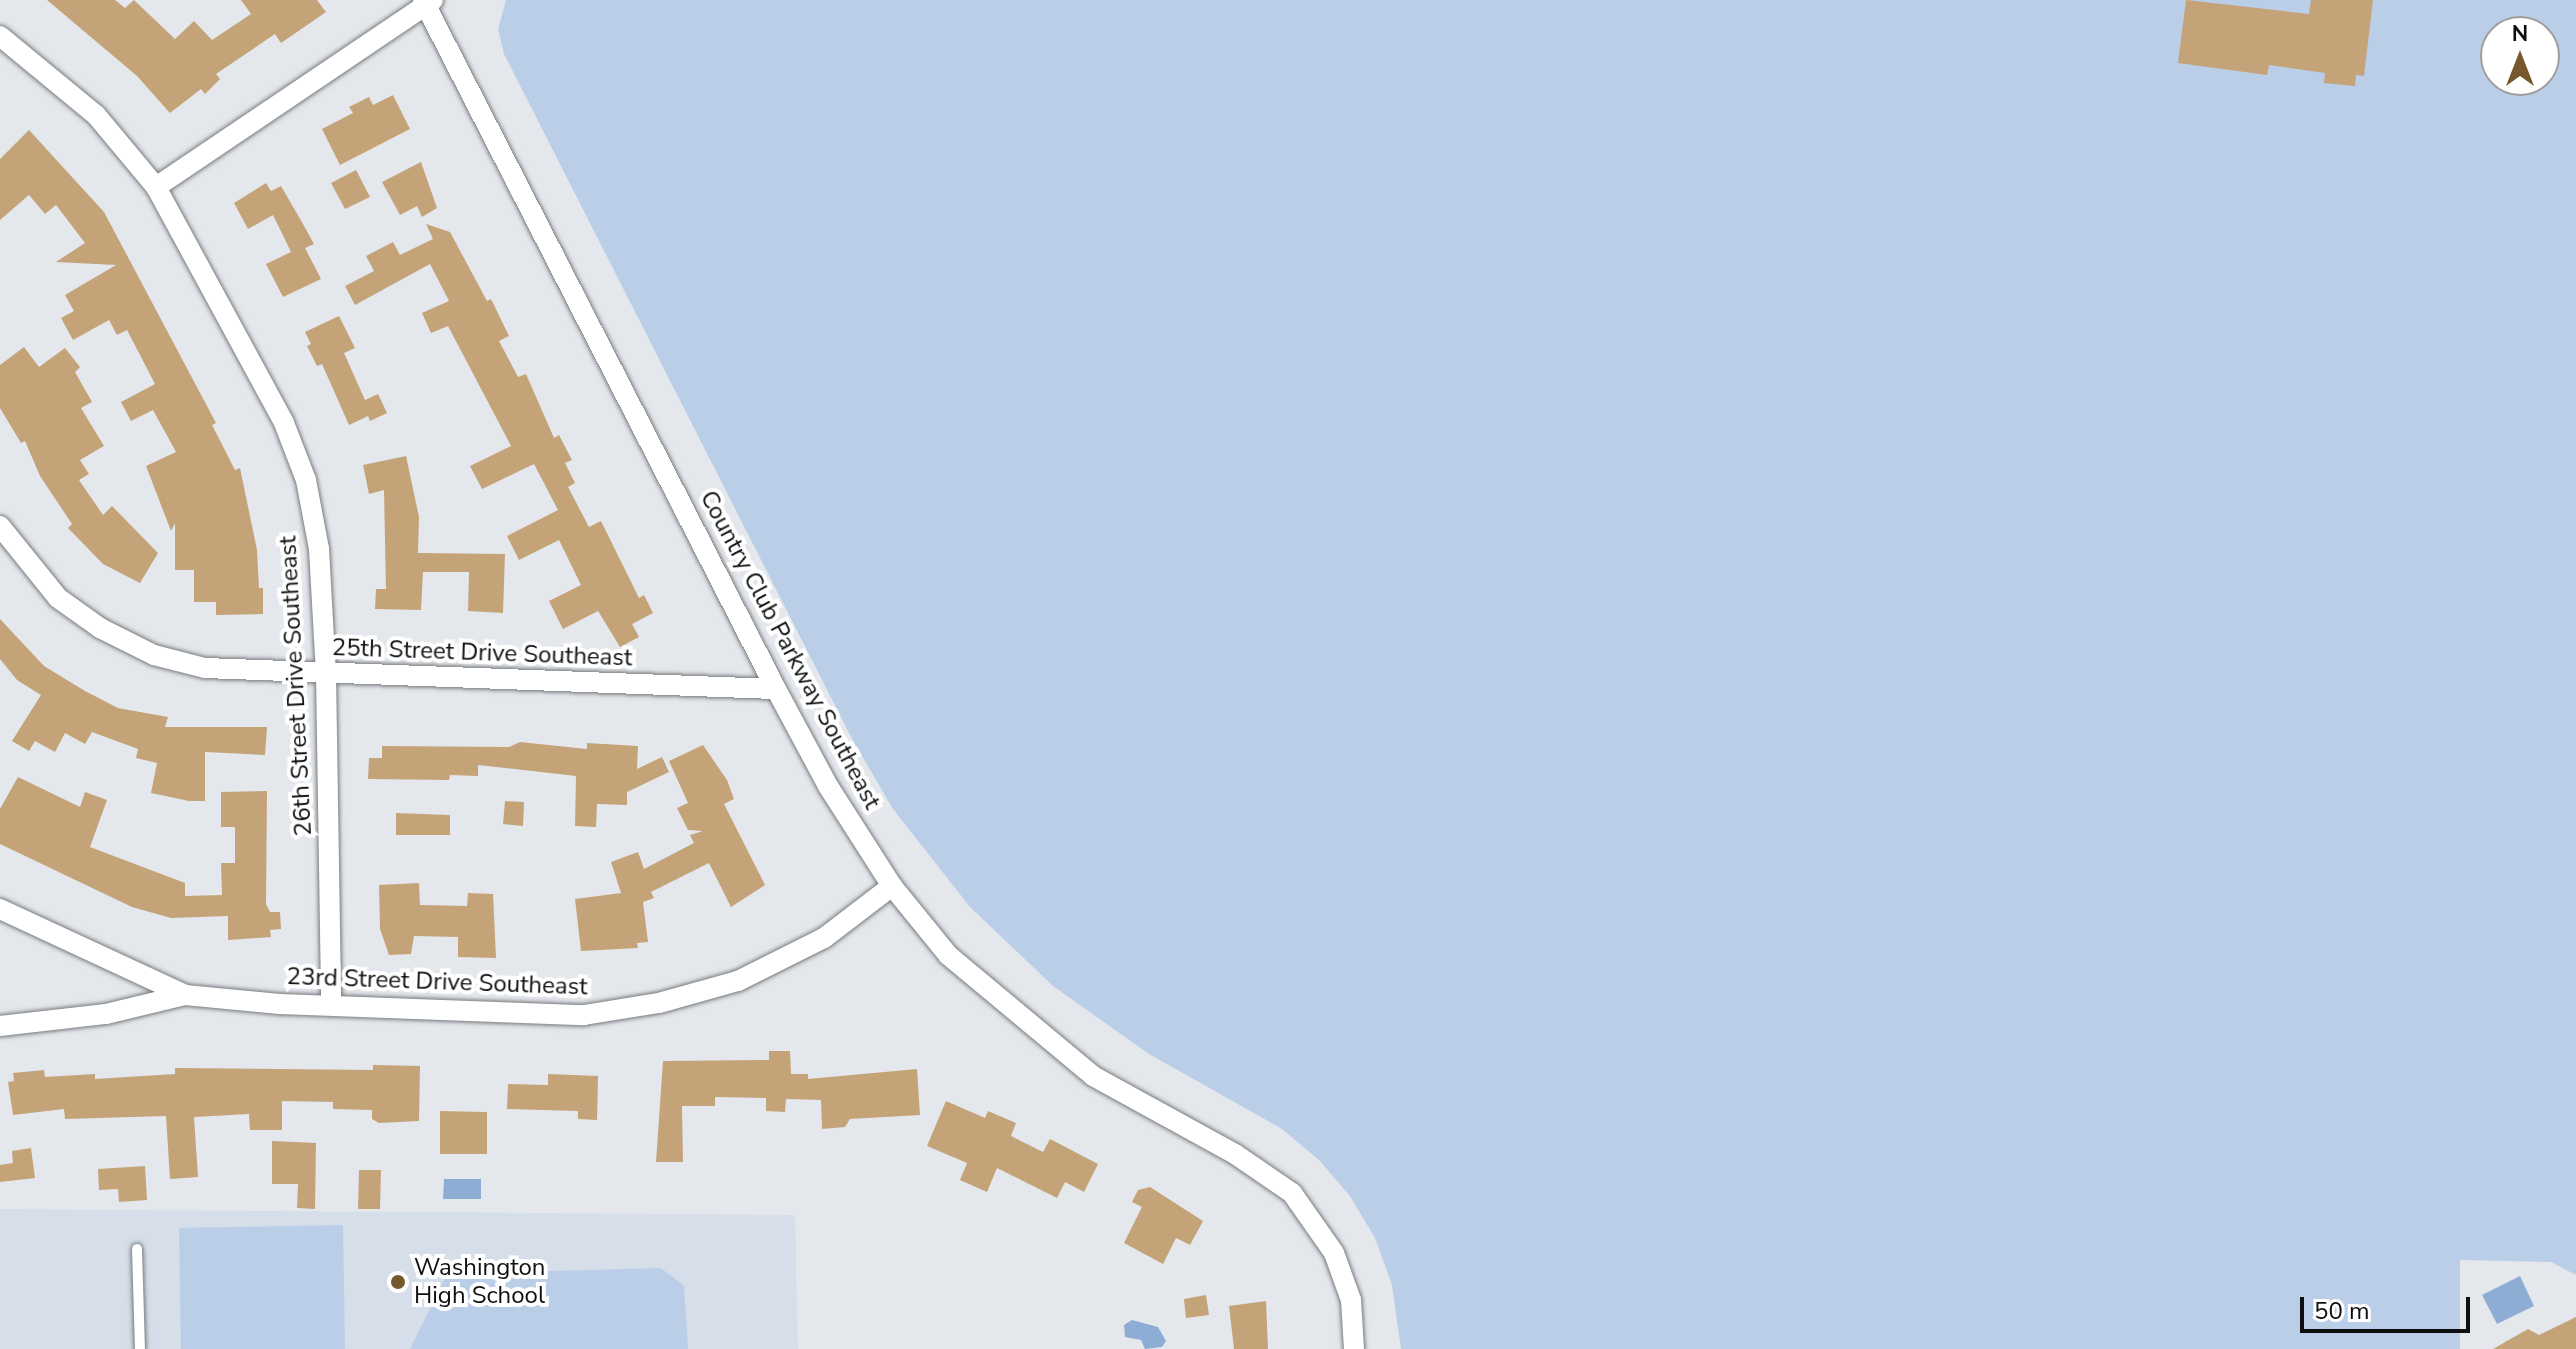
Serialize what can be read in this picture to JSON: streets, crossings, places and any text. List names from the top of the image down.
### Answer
{
  "streets": {
    "street": [
      "Country Club Parkway Southeast",
      "25th Street Drive Southeast",
      "26th Street Drive Southeast",
      "23rd Street Drive Southeast"
    ]
  },
  "crossings": [
    ["Country Club Parkway Southeast", "25th Street Drive Southeast"],
    ["Country Club Parkway Southeast", "23rd Street Drive Southeast"],
    ["25th Street Drive Southeast", "26th Street Drive Southeast"],
    ["26th Street Drive Southeast", "23rd Street Drive Southeast"]
  ],
  "places": ["Washington High School"],
  "scale_bar": "50 m",
  "north": "top"
}
